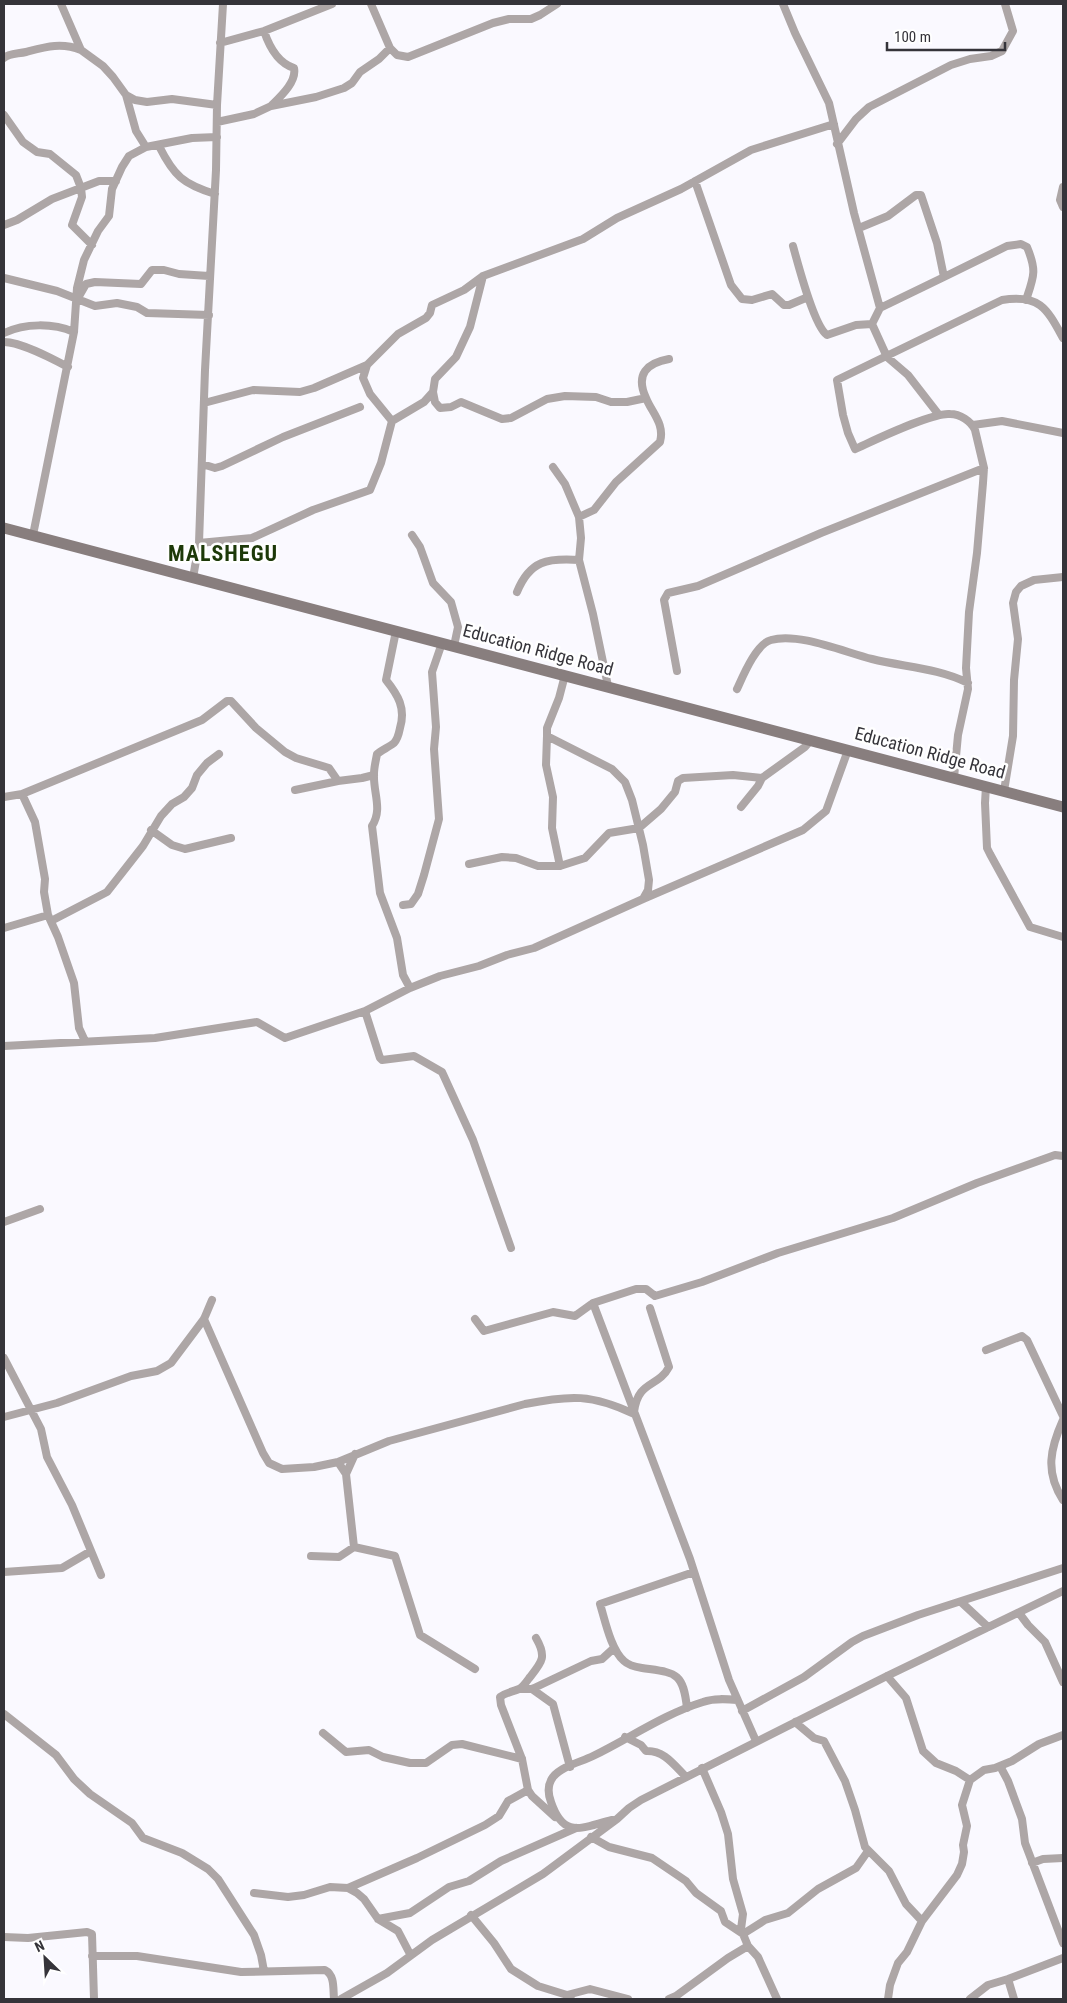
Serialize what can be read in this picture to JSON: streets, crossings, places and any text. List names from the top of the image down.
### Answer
{
  "streets": {
    "main road": ["Education Ridge Road"]
  },
  "districts": ["MALSHEGU"],
  "scale_bar": "100 m",
  "north": "top left"
}
